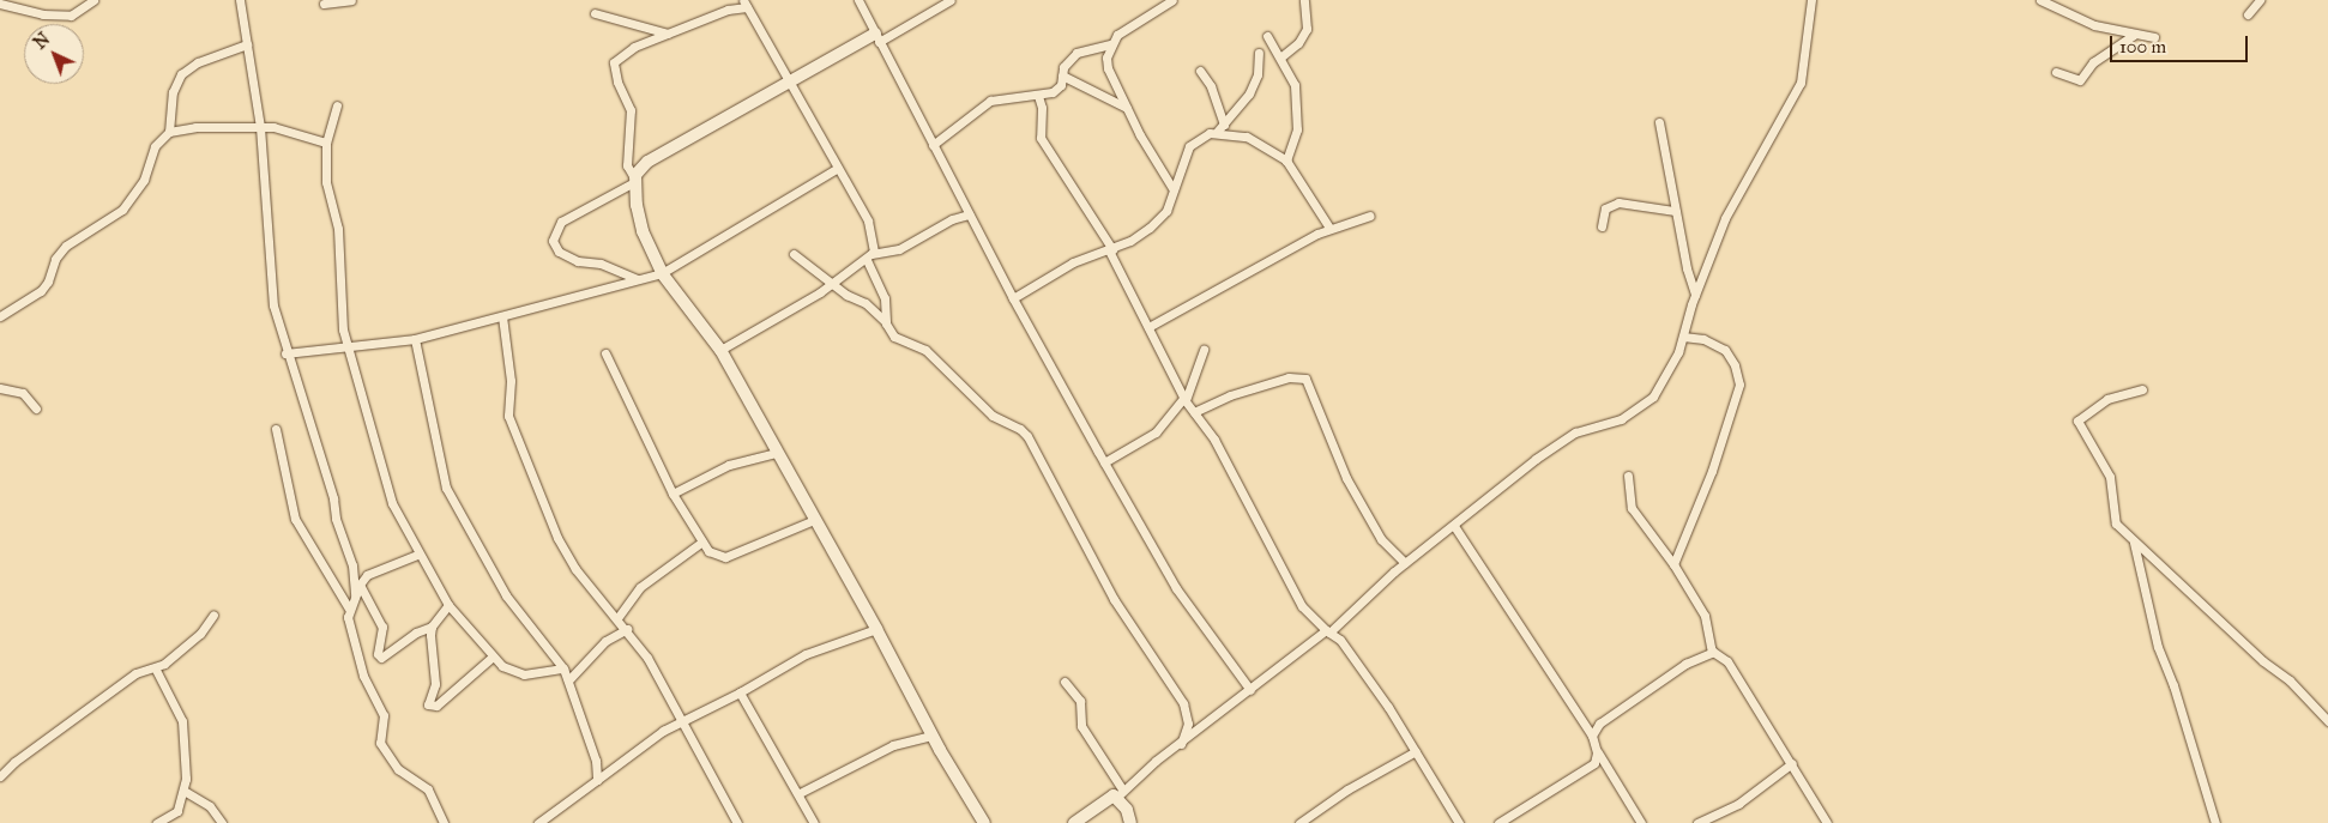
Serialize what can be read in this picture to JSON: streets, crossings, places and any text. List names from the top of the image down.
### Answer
{
  "scale_bar": "100 m",
  "north": "top left"
}
